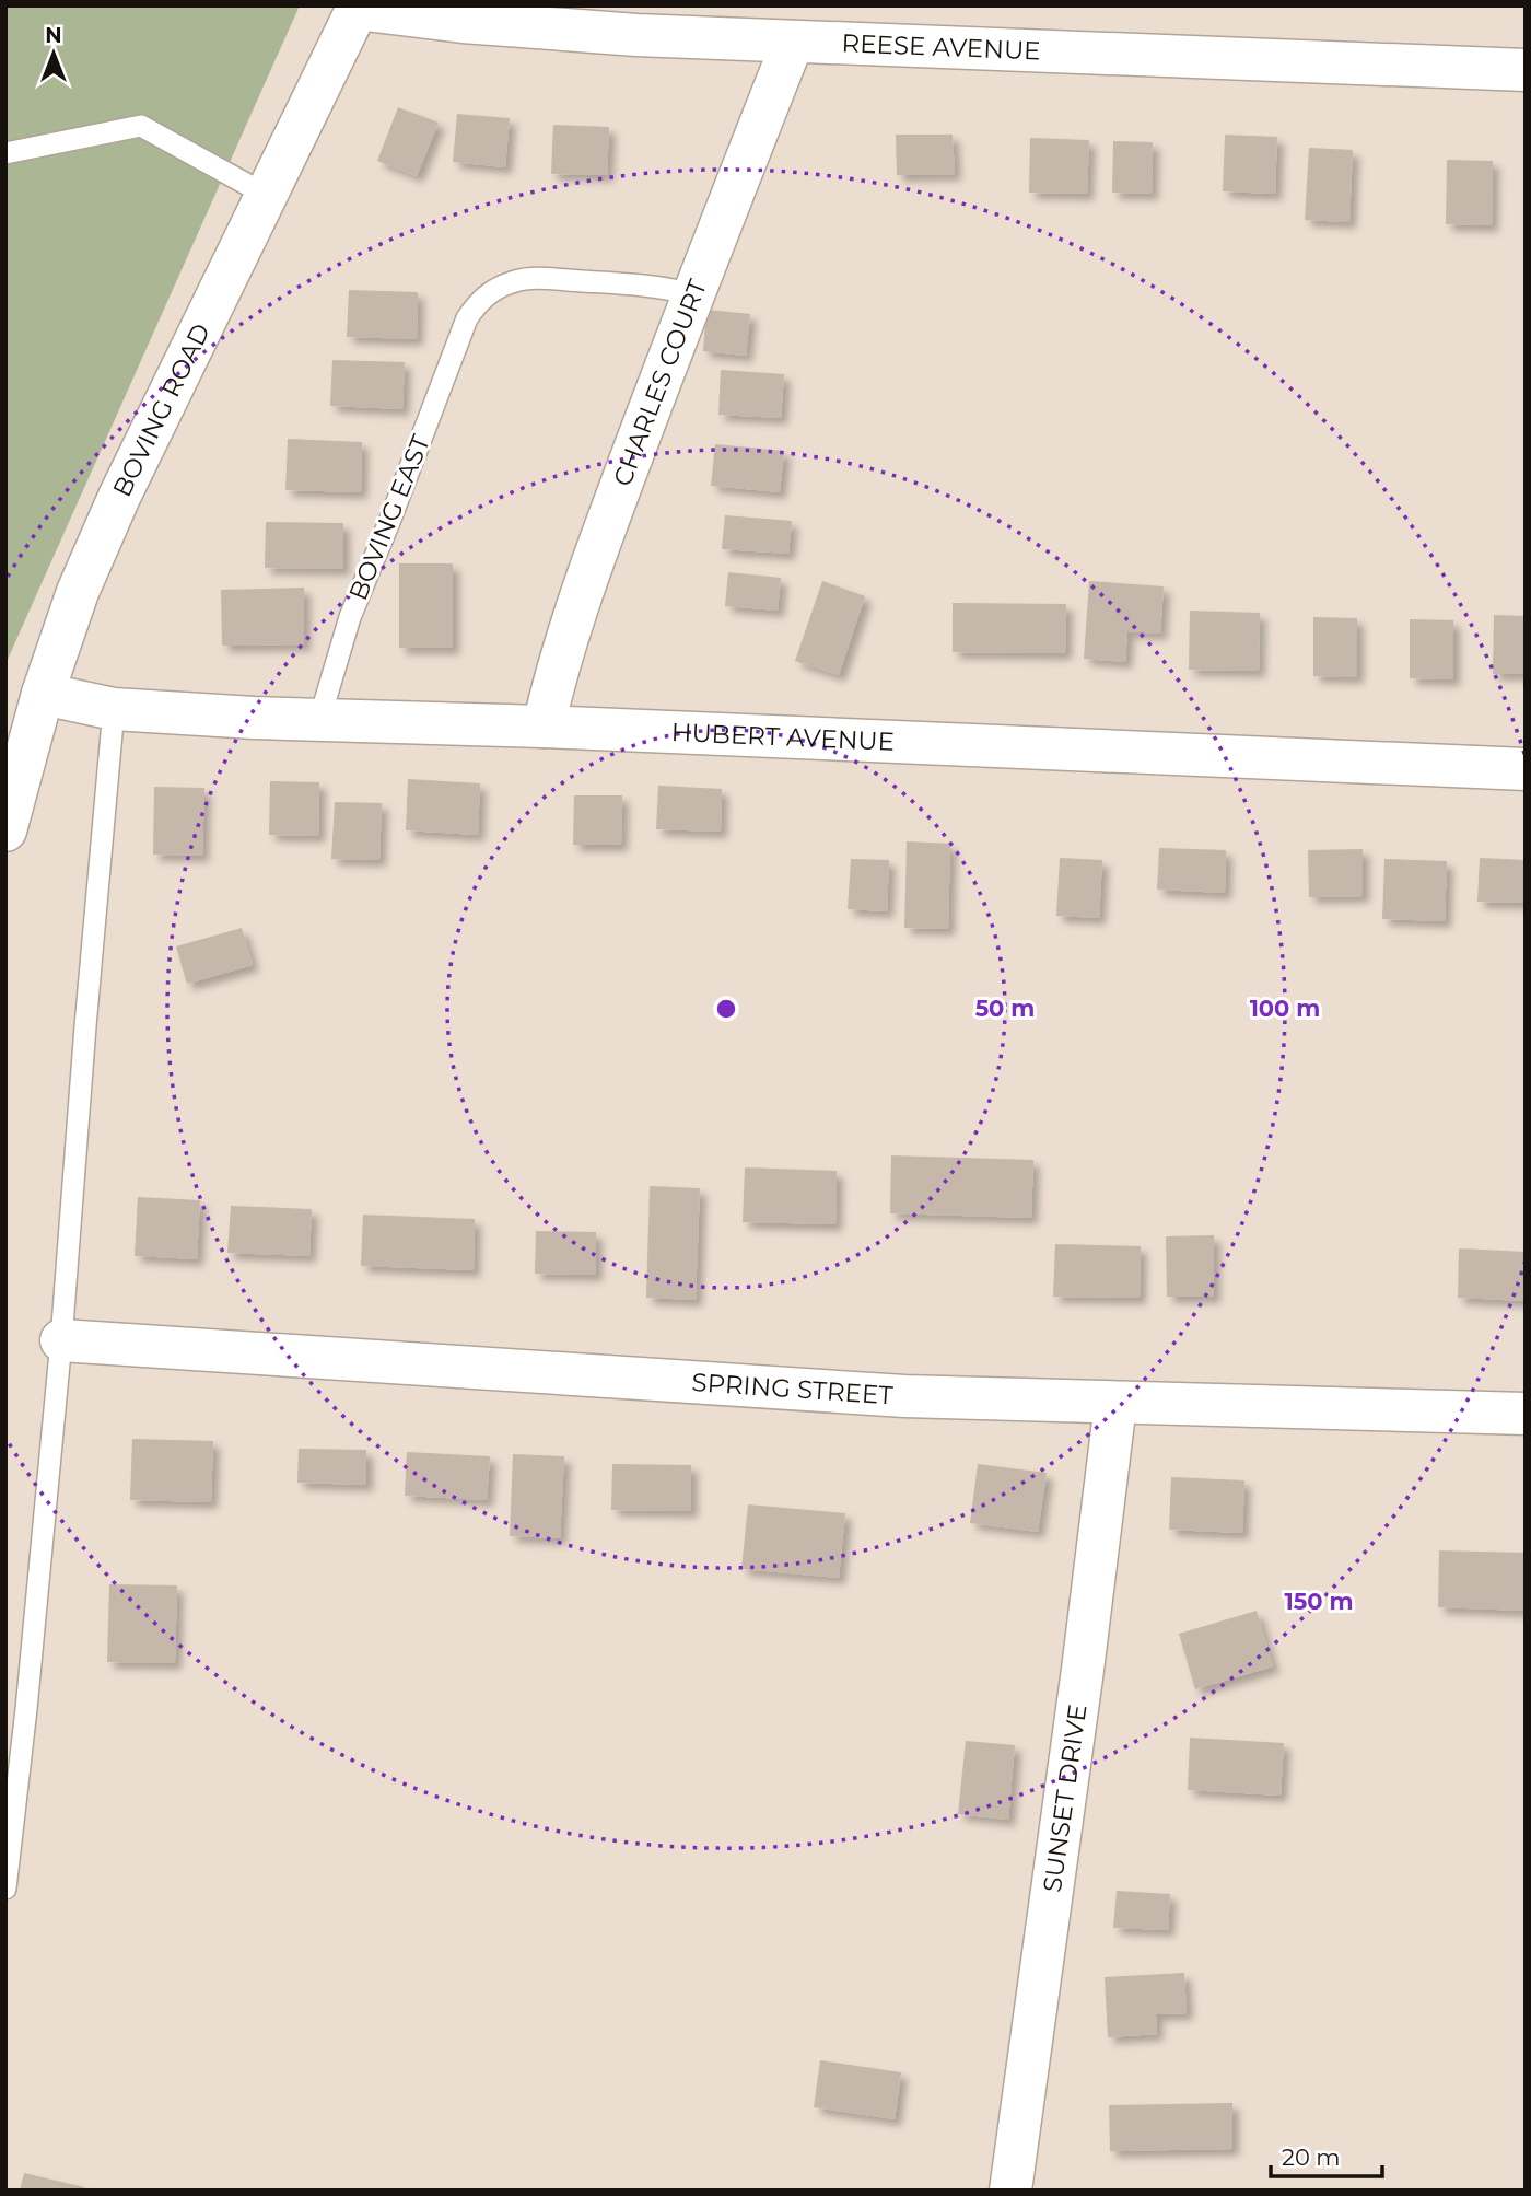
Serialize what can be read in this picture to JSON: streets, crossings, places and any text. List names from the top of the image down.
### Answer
{
  "streets": {
    "street": [
      "REESE AVENUE",
      "CHARLES COURT",
      "BOVING ROAD",
      "HUBERT AVENUE",
      "SPRING STREET",
      "SUNSET DRIVE"
    ],
    "lane": ["BOVING EAST"]
  },
  "crossings": [
    ["REESE AVENUE", "CHARLES COURT"],
    ["REESE AVENUE", "BOVING ROAD"],
    ["CHARLES COURT", "BOVING EAST"],
    ["CHARLES COURT", "HUBERT AVENUE"],
    ["BOVING ROAD", "HUBERT AVENUE"],
    ["BOVING EAST", "HUBERT AVENUE"],
    ["SPRING STREET", "SUNSET DRIVE"]
  ],
  "scale_bar": "20 m",
  "north": "top",
  "rings": ["50 m", "100 m", "150 m"]
}
